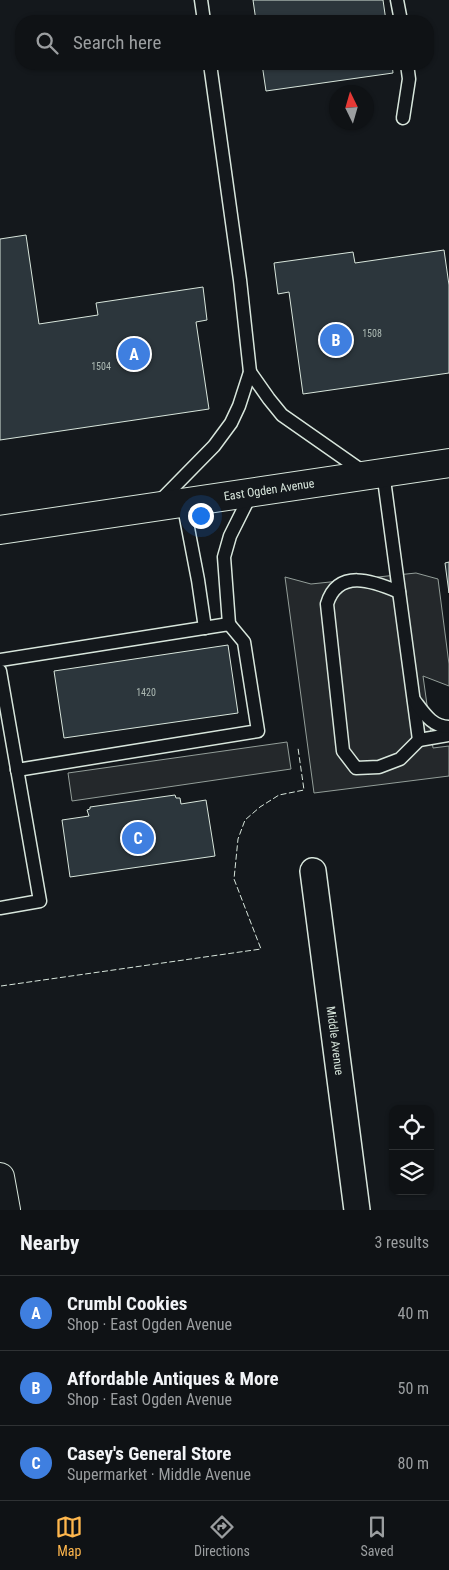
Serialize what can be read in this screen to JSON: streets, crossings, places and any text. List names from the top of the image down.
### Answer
{
  "streets": {
    "main road": ["East Ogden Avenue"],
    "street": ["Middle Avenue"]
  },
  "house_numbers": ["1508", "1504", "1420"],
  "north": "top",
  "page": {
    "search": "Search here",
    "pins": ["B", "A", "C"],
    "heading": ["Nearby", "3 results"],
    "list": [
      {
        "mark": "A",
        "name": "Crumbl Cookies",
        "note": "Shop · East Ogden Avenue",
        "value": "40 m"
      },
      {
        "mark": "B",
        "name": "Affordable Antiques & More",
        "note": "Shop · East Ogden Avenue",
        "value": "50 m"
      },
      {
        "mark": "C",
        "name": "Casey's General Store",
        "note": "Supermarket · Middle Avenue",
        "value": "80 m"
      }
    ],
    "nav": ["Map", "Directions", "Saved"]
  }
}
